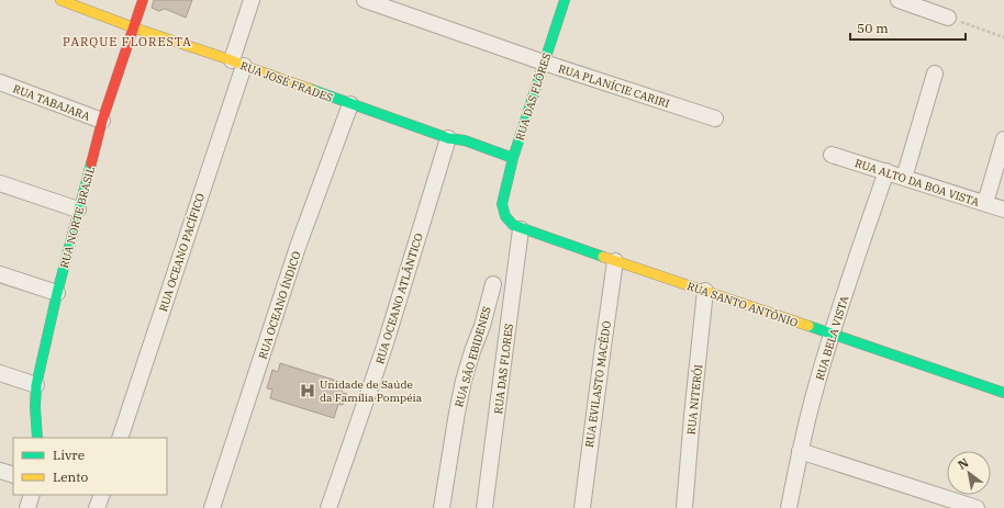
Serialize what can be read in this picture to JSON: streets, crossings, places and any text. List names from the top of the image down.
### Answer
{
  "streets": {
    "street": [
      "RUA JOSÉ FRADES",
      "RUA PLANÍCIE CARIRI",
      "RUA DAS FLÔRES",
      "RUA TABAJARA",
      "RUA ALTO DA BOA VISTA",
      "RUA NORTE BRASIL",
      "RUA OCEANO PACÍFICO",
      "RUA OCEANO ATLÂNTICO",
      "RUA SANTO ANTÔNIO",
      "RUA OCEANO ÍNDICO",
      "RUA BELA VISTA",
      "RUA SÃO EBIDENES",
      "RUA DAS FLORES",
      "RUA EVILASTO MACÊDO",
      "RUA NITERÓI"
    ]
  },
  "crossings": [
    ["RUA JOSÉ FRADES", "RUA DAS FLÔRES"],
    ["RUA JOSÉ FRADES", "RUA NORTE BRASIL"],
    ["RUA JOSÉ FRADES", "RUA OCEANO PACÍFICO"],
    ["RUA JOSÉ FRADES", "RUA OCEANO ATLÂNTICO"],
    ["RUA JOSÉ FRADES", "RUA OCEANO ÍNDICO"],
    ["RUA PLANÍCIE CARIRI", "RUA DAS FLÔRES"],
    ["RUA DAS FLÔRES", "RUA SANTO ANTÔNIO"],
    ["RUA TABAJARA", "RUA NORTE BRASIL"],
    ["RUA ALTO DA BOA VISTA", "RUA BELA VISTA"],
    ["RUA SANTO ANTÔNIO", "RUA BELA VISTA"],
    ["RUA SANTO ANTÔNIO", "RUA DAS FLORES"],
    ["RUA SANTO ANTÔNIO", "RUA EVILASTO MACÊDO"],
    ["RUA SANTO ANTÔNIO", "RUA NITERÓI"]
  ],
  "districts": ["PARQUE FLORESTA"],
  "places": {
    "hospital": ["Unidade de Saúde da Família Pompéia"]
  },
  "legend": ["Livre", "Lento"],
  "scale_bar": "50 m",
  "north": "top left"
}
